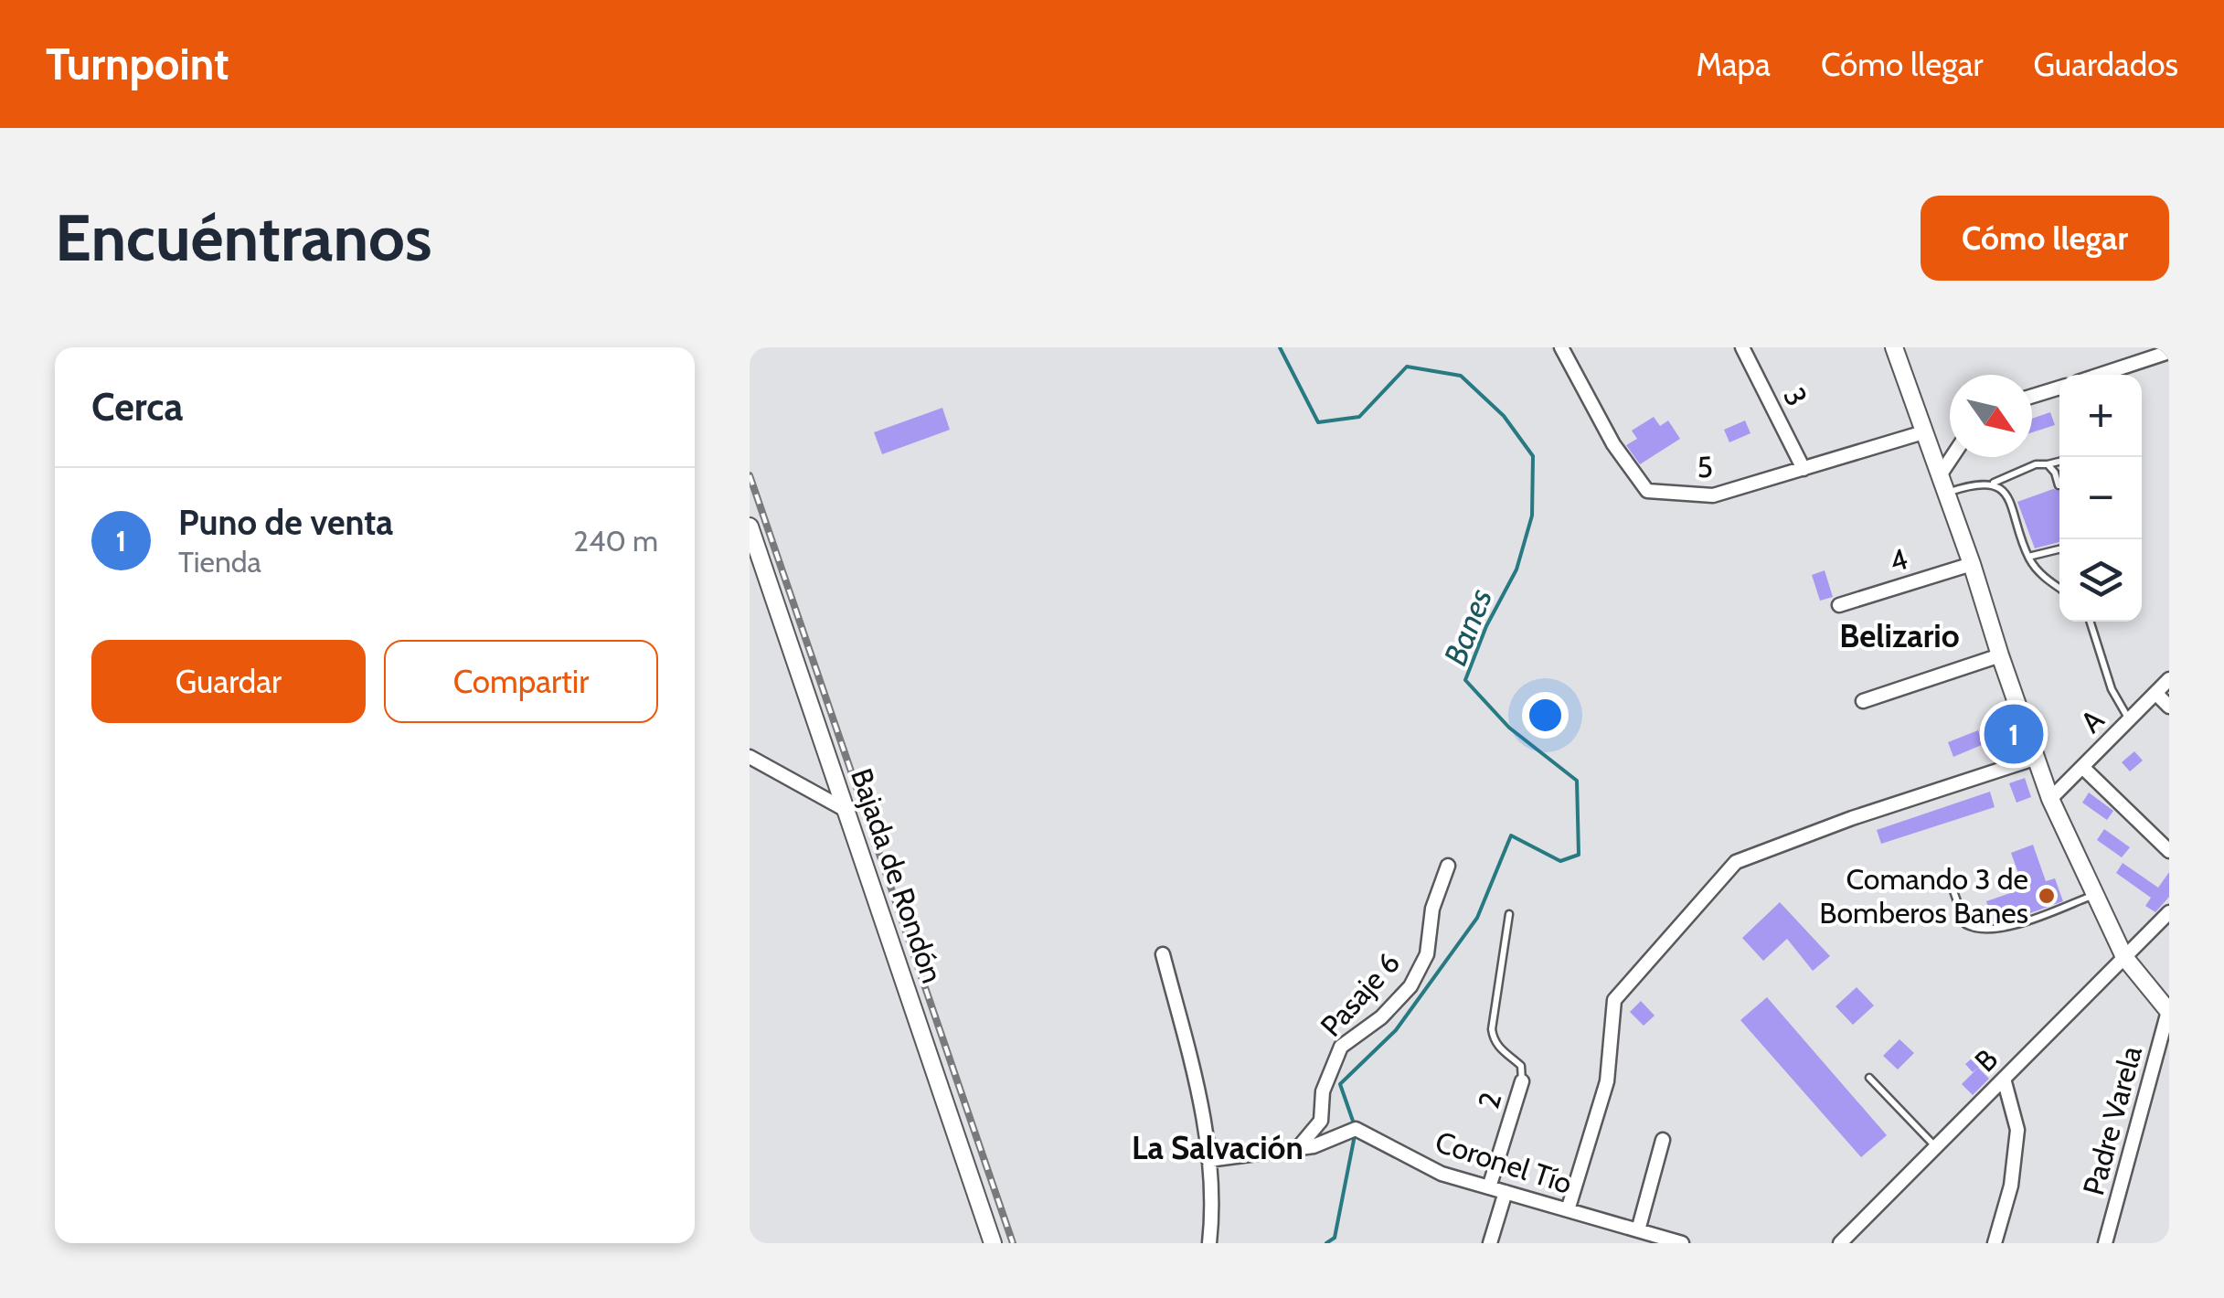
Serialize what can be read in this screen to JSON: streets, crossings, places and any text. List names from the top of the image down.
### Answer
{
  "streets": {
    "street": [
      "3",
      "5",
      "4",
      "A",
      "Bajada de Rondón",
      "Pasaje 6",
      "B",
      "2",
      "Padre Varela",
      "Coronel Tío"
    ]
  },
  "crossings": [
    ["3", "5"],
    ["Pasaje 6", "Coronel Tío"],
    ["2", "Coronel Tío"]
  ],
  "districts": ["Belizario", "La Salvación"],
  "water": ["Banes"],
  "places": ["Comando 3 de Bomberos Banes"],
  "north": "bottom right",
  "page": {
    "header": "Turnpoint",
    "nav": ["Mapa", "Cómo llegar", "Guardados"],
    "buttons": [
      "Cómo llegar",
      ["Guardar", "Compartir"]
    ],
    "title": "Encuéntranos",
    "heading": "Cerca",
    "map_buttons": ["+", "−"],
    "list": [
      {
        "mark": "1",
        "name": "Puno de venta",
        "note": "Tienda",
        "value": "240 m"
      }
    ],
    "pins": "1"
  }
}
